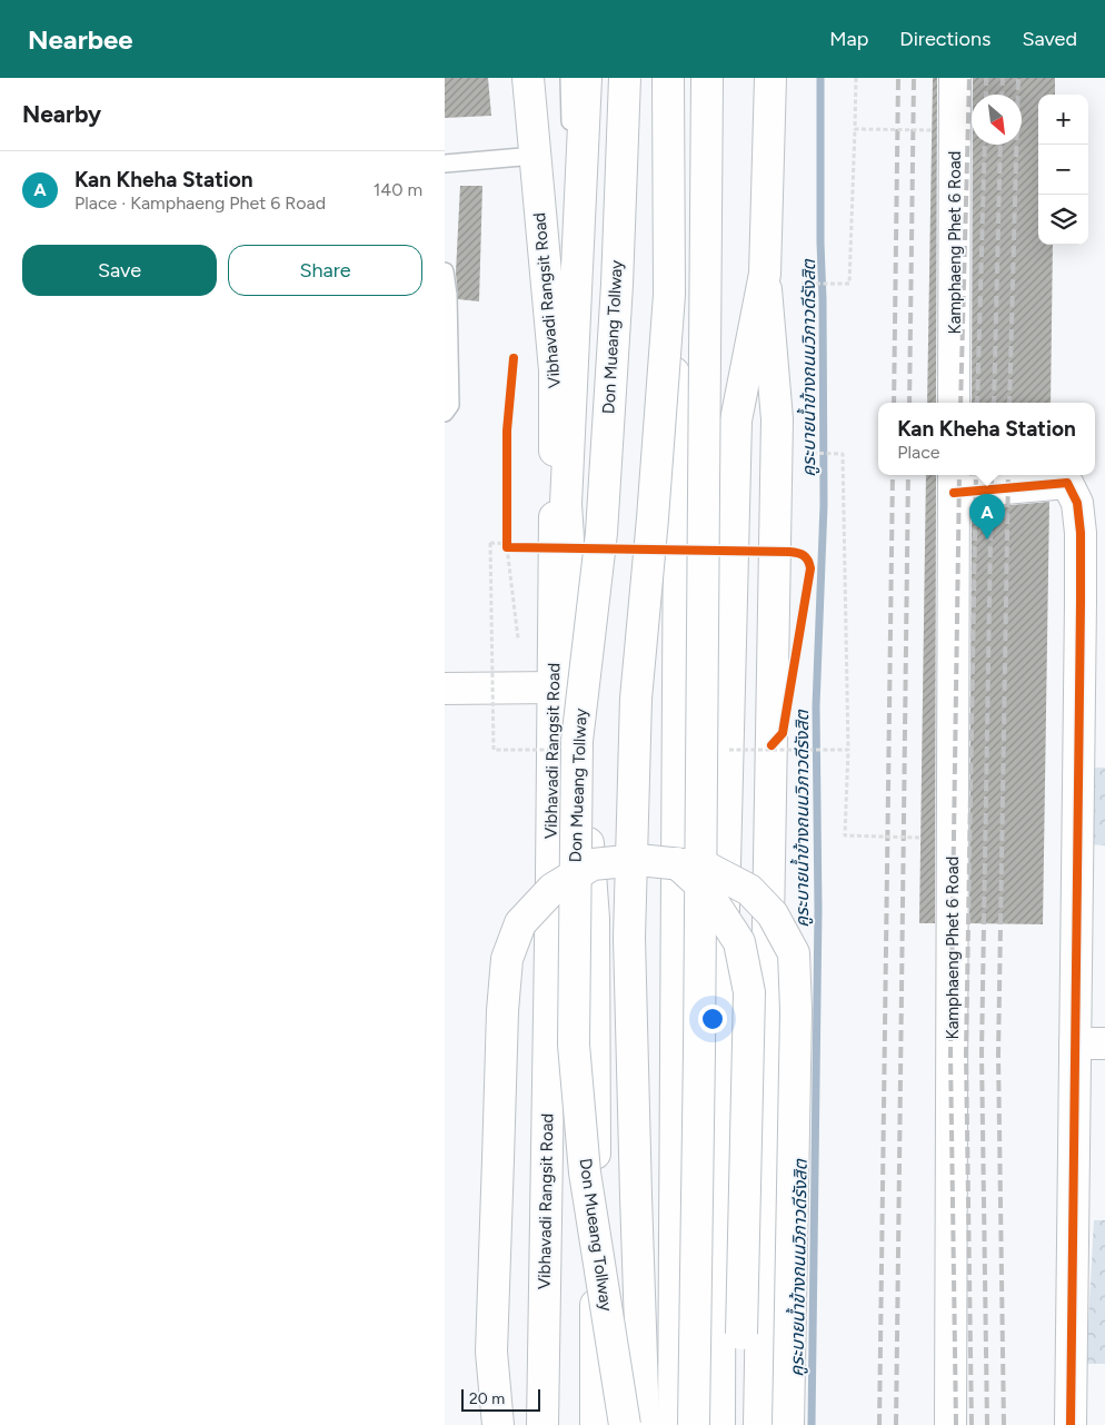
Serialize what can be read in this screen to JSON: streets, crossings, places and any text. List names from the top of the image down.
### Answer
{
  "streets": {
    "main road": ["Kamphaeng Phet 6 Road", "Vibhavadi Rangsit Road", "Don Mueang Tollway"]
  },
  "water": ["คูระบายน้ำข้างถนนวิภาวดีรังสิต"],
  "scale_bar": "20 m",
  "north": "bottom right",
  "page": {
    "header": "Nearbee",
    "nav": ["Map", "Directions", "Saved"],
    "heading": "Nearby",
    "map_buttons": ["+", "−"],
    "list": [
      {
        "mark": "A",
        "name": "Kan Kheha Station",
        "note": "Place · Kamphaeng Phet 6 Road",
        "value": "140 m"
      }
    ],
    "buttons": ["Save", "Share"],
    "popup": ["Kan Kheha Station", "Place"],
    "pins": "A",
    "scale": "20 m"
  }
}
